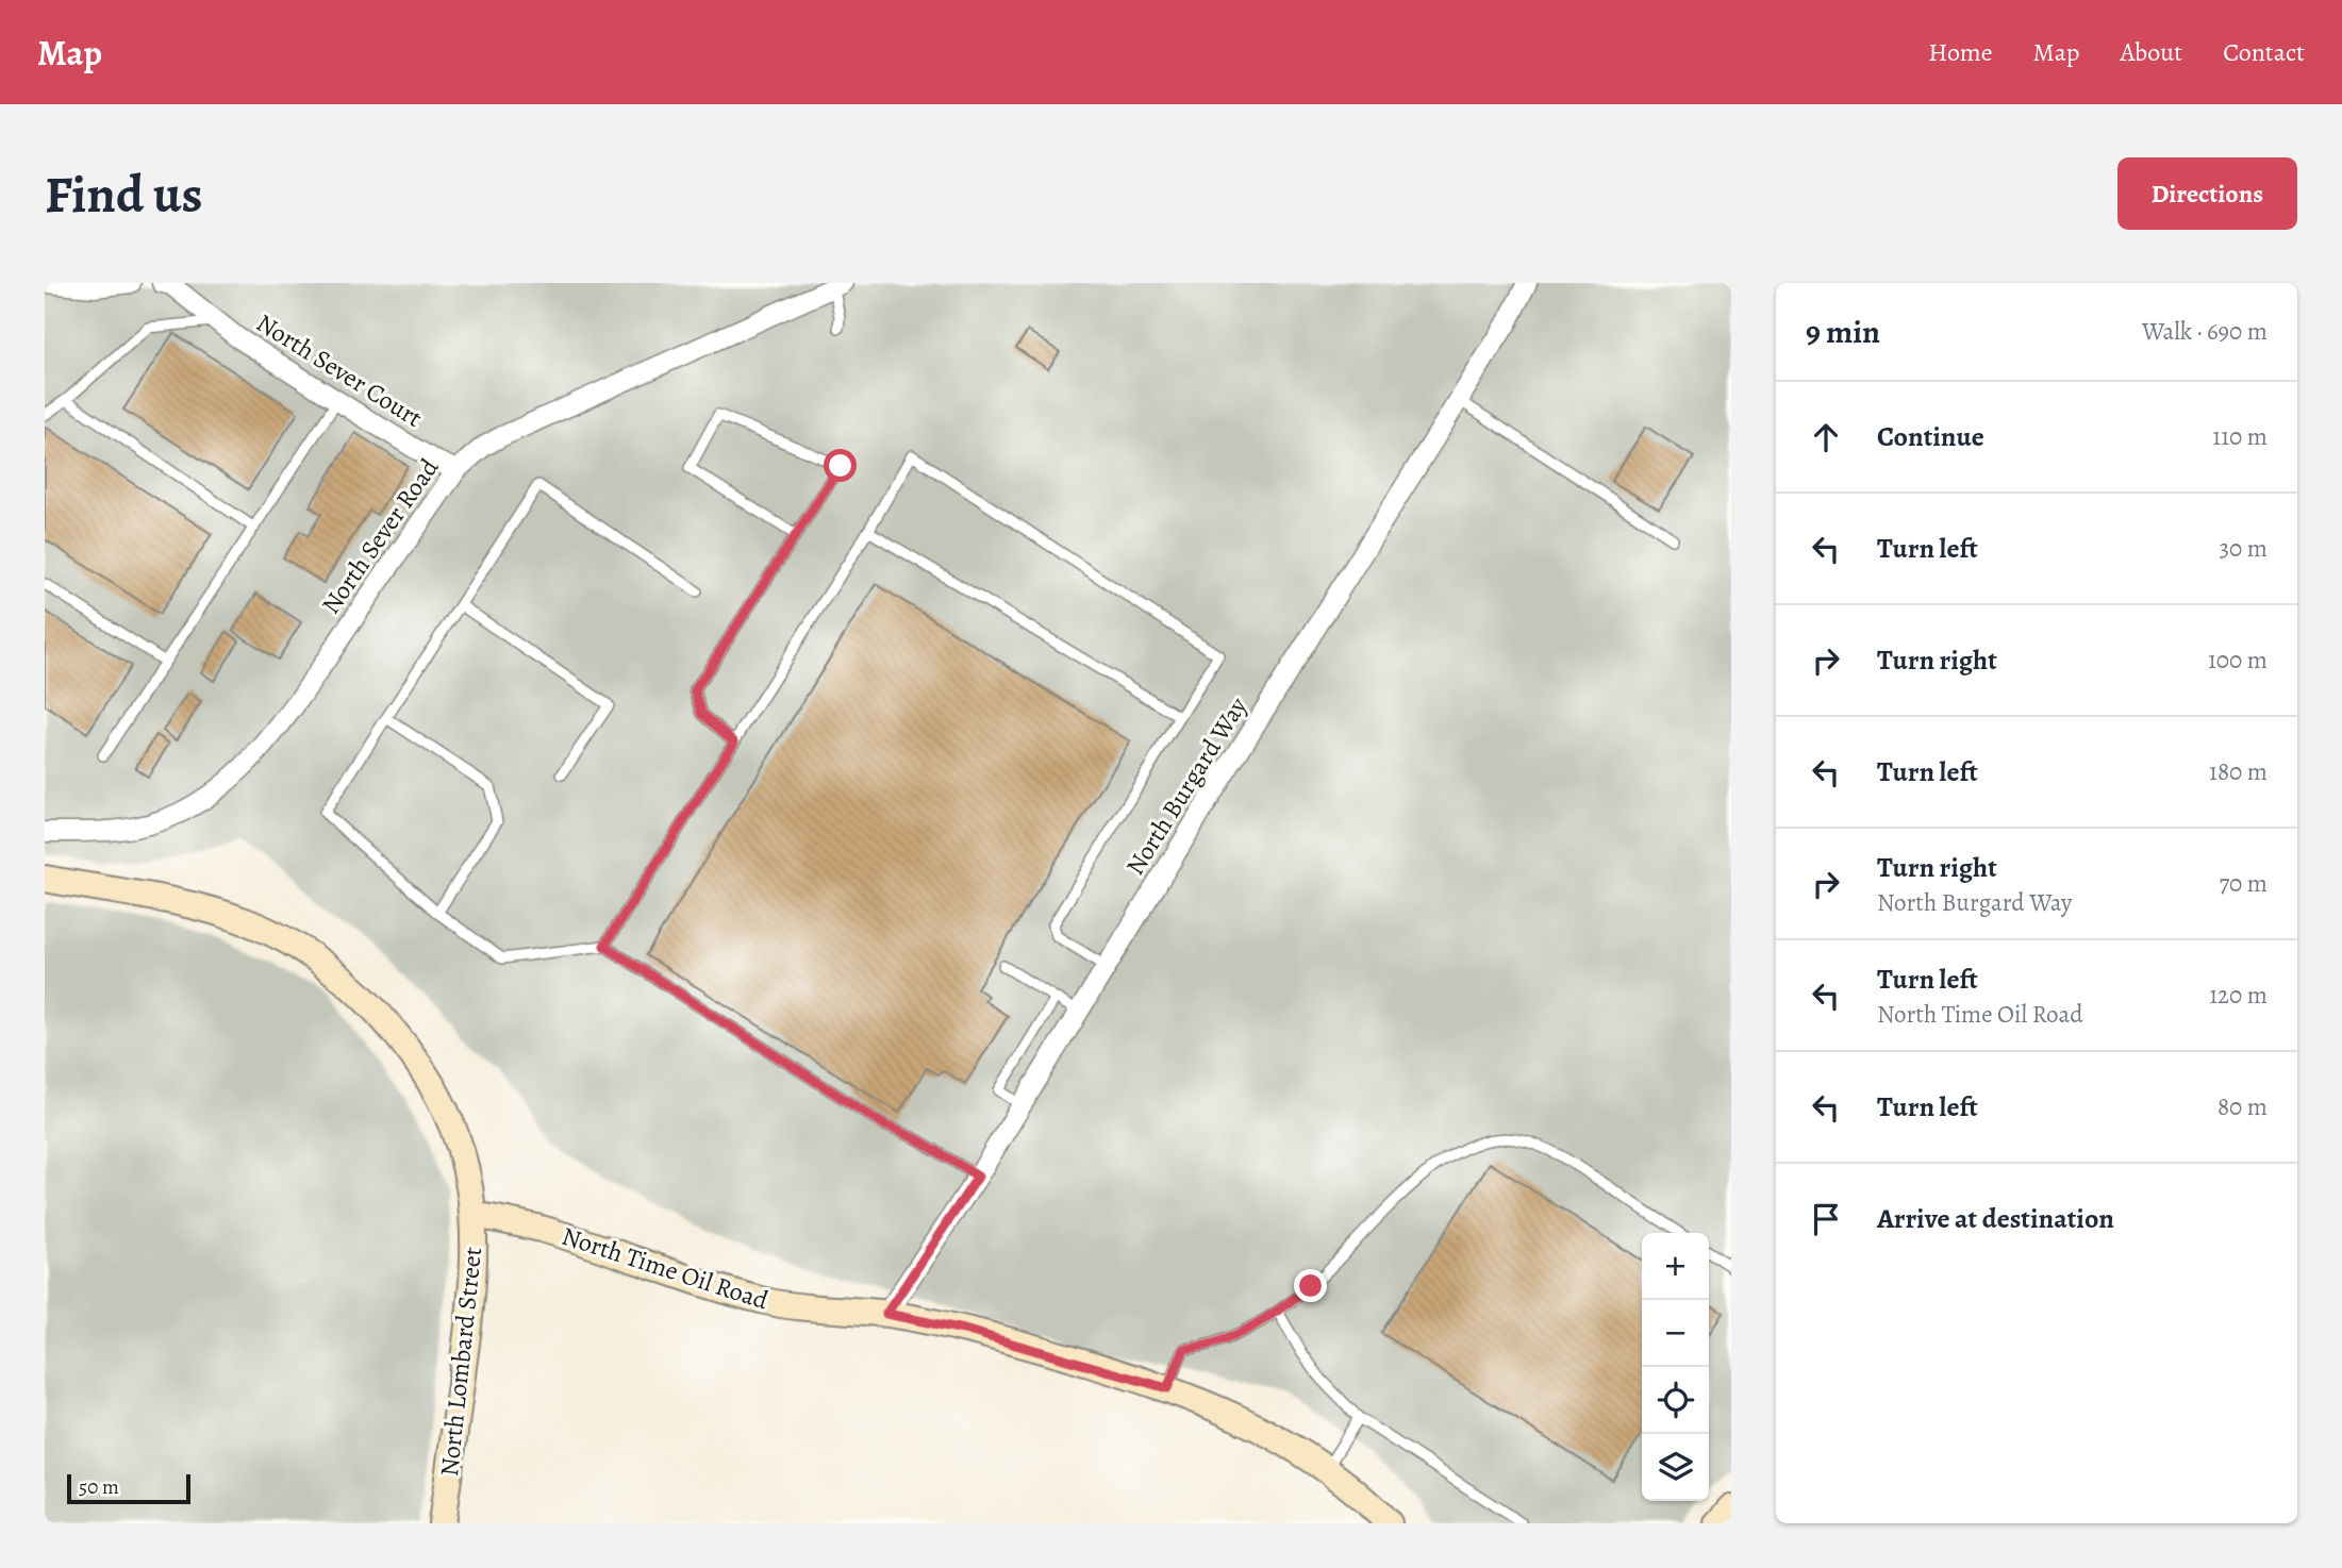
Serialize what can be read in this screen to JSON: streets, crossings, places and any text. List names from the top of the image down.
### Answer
{
  "streets": {
    "street": [
      "North Sever Court",
      "North Sever Road",
      "North Burgard Way",
      "North Time Oil Road",
      "North Lombard Street"
    ]
  },
  "crossings": [
    ["North Sever Court", "North Sever Road"],
    ["North Burgard Way", "North Time Oil Road"],
    ["North Time Oil Road", "North Lombard Street"]
  ],
  "scale_bar": "50 m",
  "page": {
    "header": "Map",
    "nav": [
      "Home",
      "Map",
      "About",
      "Contact"
    ],
    "buttons": "Directions",
    "title": "Find us",
    "heading": ["9 min", "Walk · 690 m"],
    "list": [
      ["Continue", "110 m"],
      ["Turn left", "30 m"],
      ["Turn right", "100 m"],
      ["Turn left", "180 m"],
      ["Turn right", "North Burgard Way", "70 m"],
      ["Turn left", "North Time Oil Road", "120 m"],
      ["Turn left", "80 m"],
      "Arrive at destination"
    ],
    "map_buttons": ["+", "−"],
    "scale": "50 m"
  }
}
